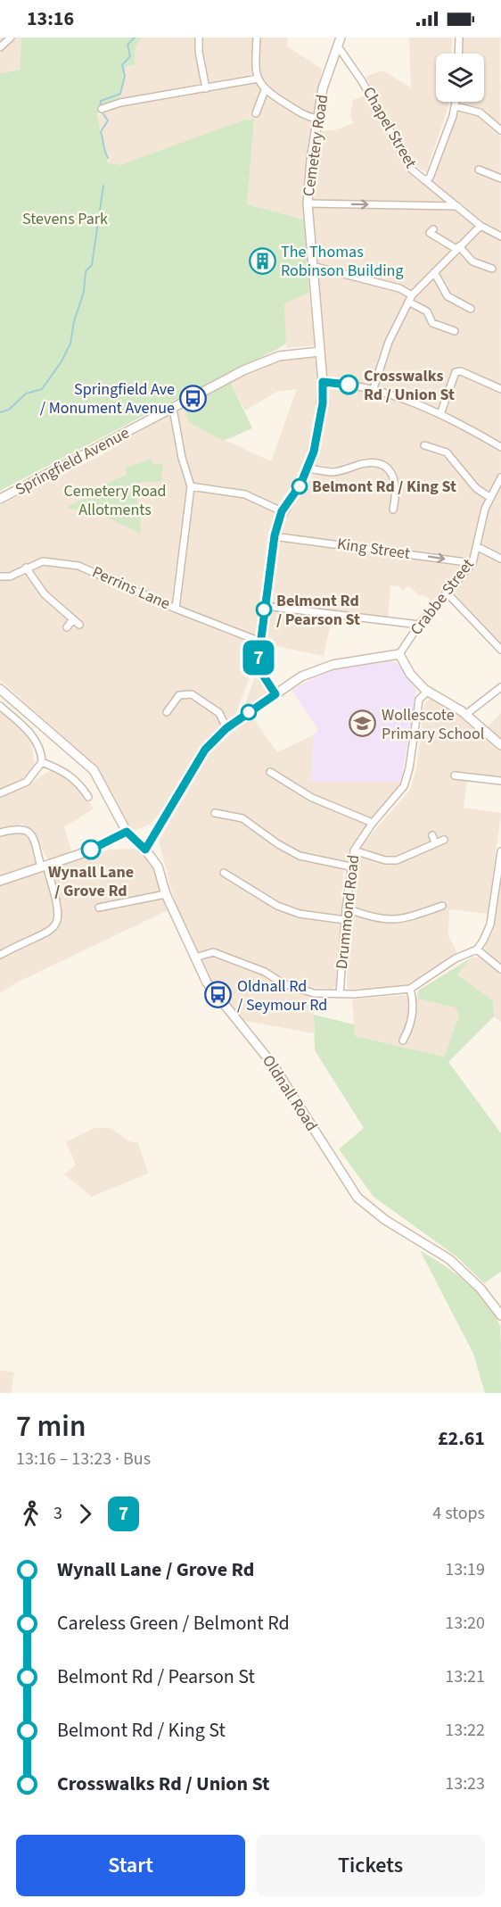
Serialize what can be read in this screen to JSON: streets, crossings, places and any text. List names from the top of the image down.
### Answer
{
  "streets": {
    "street": [
      "Chapel Street",
      "Cemetery Road",
      "Springfield Avenue",
      "King Street",
      "Perrins Lane",
      "Crabbe Street",
      "Drummond Road",
      "Oldnall Road"
    ]
  },
  "crossings": [
    ["Chapel Street", "Cemetery Road"],
    ["Cemetery Road", "Springfield Avenue"],
    ["Cemetery Road", "King Street"],
    ["Cemetery Road", "Perrins Lane"],
    ["King Street", "Crabbe Street"]
  ],
  "one_way": ["King Street"],
  "parks": ["Stevens Park", "Cemetery Road Allotments"],
  "places": {
    "building": ["The Thomas Robinson Building"],
    "other": [
      "Crosswalks Rd / Union St",
      "Belmont Rd / King St",
      "Belmont Rd / Pearson St",
      "Wynall Lane / Grove Rd"
    ],
    "bus stop": ["Springfield Ave / Monument Avenue", "Oldnall Rd / Seymour Rd"],
    "school or university": ["Wollescote Primary School"]
  },
  "lines": ["bus line 7"],
  "page": {
    "status": "13:16",
    "on_map": "7",
    "heading": ["7 min", "13:16 – 13:23 · Bus", "£2.61"],
    "legs": ["3", "7", "4 stops"],
    "list": [
      {
        "name": "Wynall Lane / Grove Rd",
        "value": "13:19"
      },
      {
        "name": "Careless Green / Belmont Rd",
        "value": "13:20"
      },
      {
        "name": "Belmont Rd / Pearson St",
        "value": "13:21"
      },
      {
        "name": "Belmont Rd / King St",
        "value": "13:22"
      },
      {
        "name": "Crosswalks Rd / Union St",
        "value": "13:23"
      }
    ],
    "buttons": ["Start", "Tickets"]
  }
}
